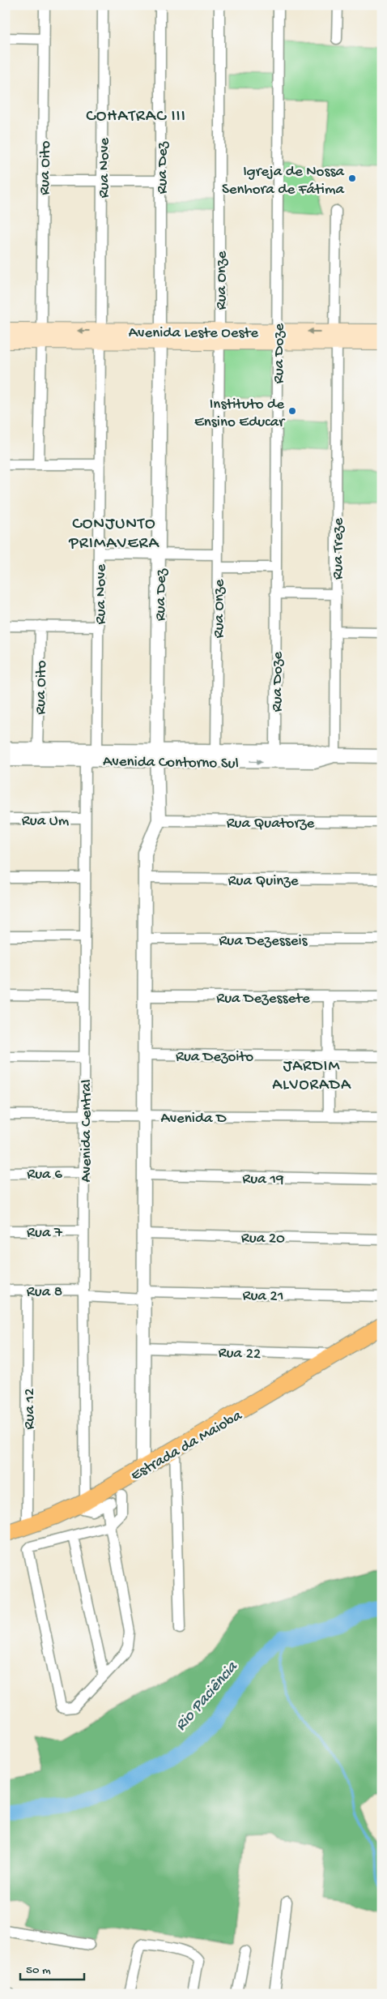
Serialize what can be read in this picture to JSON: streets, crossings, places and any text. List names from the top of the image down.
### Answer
{
  "streets": {
    "main road": ["Avenida Leste Oeste", "Estrada da Maioba"],
    "street": [
      "Rua Oito",
      "Rua Nove",
      "Rua Dez",
      "Rua Onze",
      "Rua Doze",
      "Rua Treze",
      "Avenida Contorno Sul",
      "Rua Um",
      "Rua Quatorze",
      "Rua Quinze",
      "Rua Dezesseis",
      "Rua Dezessete",
      "Rua Dezoito",
      "Avenida D",
      "Avenida Central",
      "Rua 6",
      "Rua 19",
      "Rua 7",
      "Rua 20",
      "Rua 8",
      "Rua 21",
      "Rua 22",
      "Rua 12"
    ]
  },
  "crossings": [
    ["Rua Oito", "Avenida Leste Oeste"],
    ["Rua Oito", "Avenida Contorno Sul"],
    ["Rua Nove", "Avenida Leste Oeste"],
    ["Rua Nove", "Avenida Contorno Sul"],
    ["Rua Dez", "Avenida Leste Oeste"],
    ["Rua Dez", "Avenida Contorno Sul"],
    ["Rua Onze", "Avenida Leste Oeste"],
    ["Rua Onze", "Avenida Contorno Sul"],
    ["Avenida Leste Oeste", "Rua Doze"],
    ["Avenida Leste Oeste", "Rua Treze"],
    ["Rua Doze", "Avenida Contorno Sul"],
    ["Rua Treze", "Avenida Contorno Sul"],
    ["Avenida Contorno Sul", "Avenida Central"],
    ["Rua Um", "Avenida Central"],
    ["Avenida D", "Avenida Central"],
    ["Avenida Central", "Rua 6"],
    ["Avenida Central", "Rua 7"],
    ["Avenida Central", "Rua 8"],
    ["Avenida Central", "Estrada da Maioba"],
    ["Rua 8", "Rua 21"],
    ["Rua 8", "Rua 12"],
    ["Rua 22", "Estrada da Maioba"],
    ["Rua 12", "Estrada da Maioba"]
  ],
  "districts": ["COHATRAC III", "CONJUNTO PRIMAVERA", "JARDIM ALVORADA"],
  "water": ["Rio Paciência"],
  "places": ["Igreja de Nossa Senhora de Fátima", "Instituto de Ensino Educar"],
  "scale_bar": "50 m"
}
